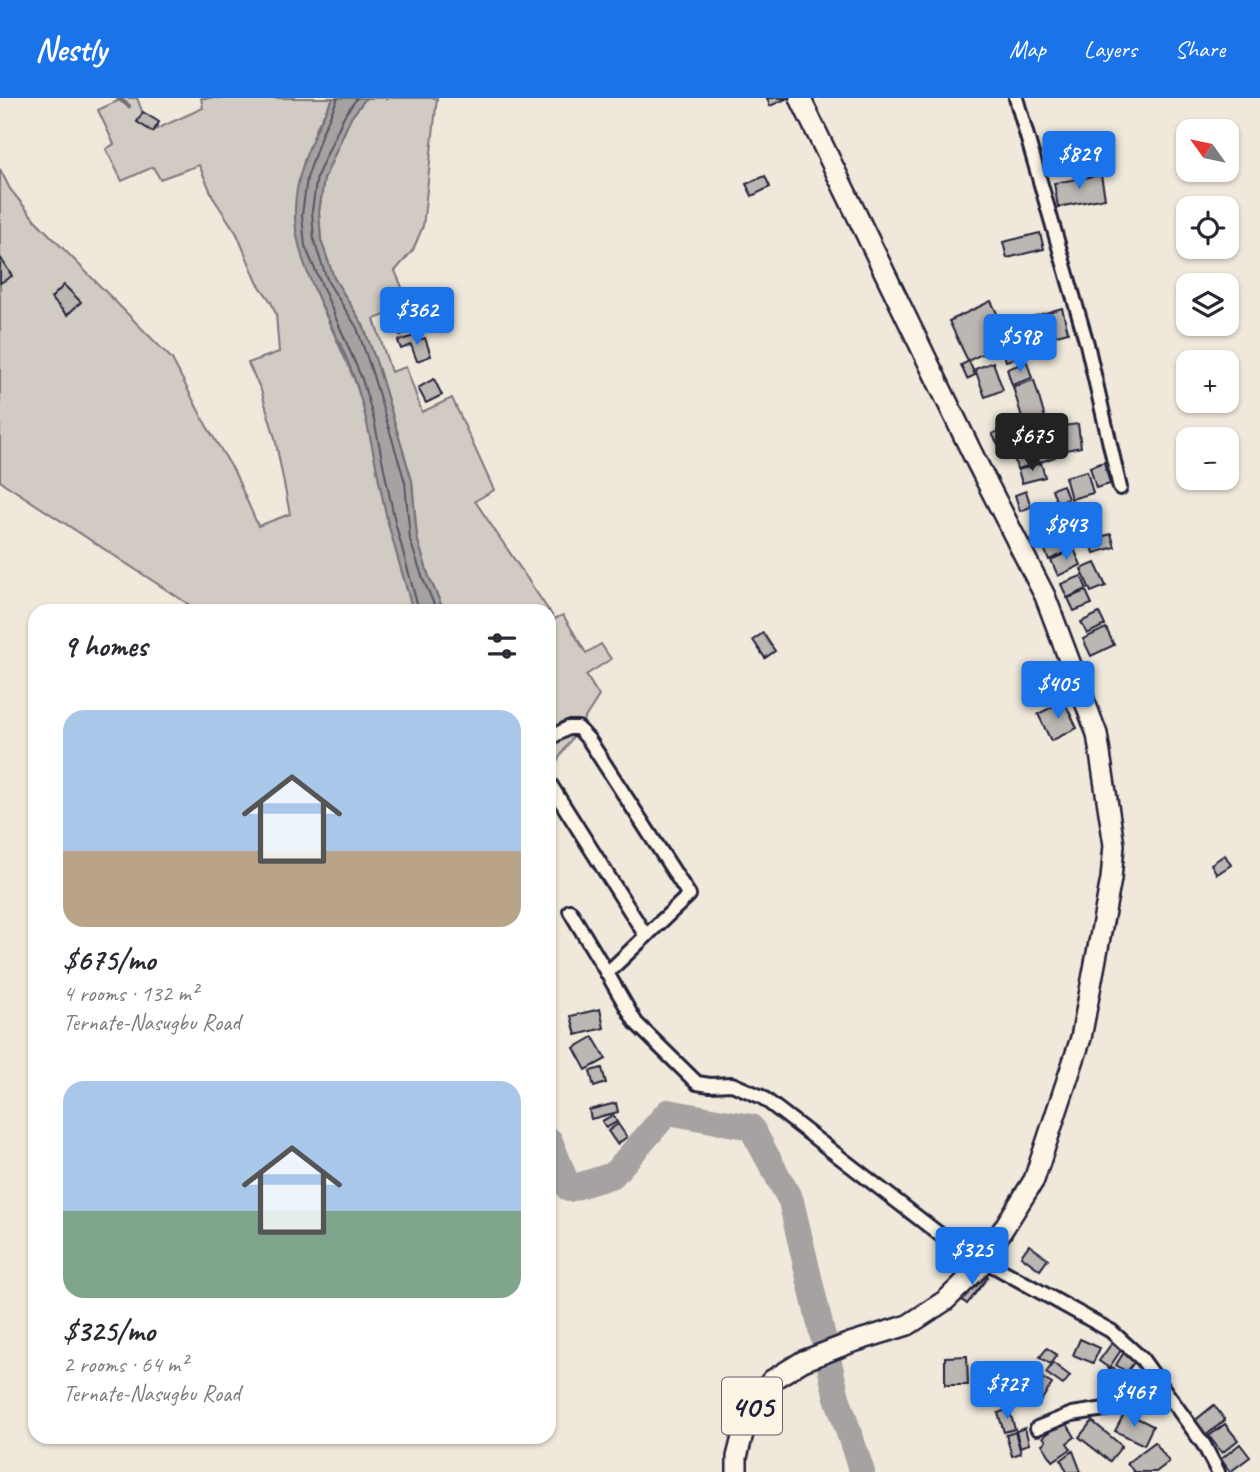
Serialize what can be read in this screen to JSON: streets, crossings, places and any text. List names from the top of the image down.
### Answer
{
  "streets": {
    "main road": ["405"]
  },
  "north": "top left",
  "page": {
    "header": "Nestly",
    "nav": ["Map", "Layers", "Share"],
    "map_buttons": ["+", "−"],
    "price": [
      "$829",
      "$362",
      "$598",
      "$675",
      "$843",
      "$405",
      "$325",
      "$727",
      "$467"
    ],
    "heading": "9 homes",
    "list": [
      {
        "name": "$675/mo",
        "note": "4 rooms · 132 m² · Ternate-Nasugbu Road"
      },
      {
        "name": "$325/mo",
        "note": "2 rooms · 64 m² · Ternate-Nasugbu Road"
      }
    ]
  }
}
